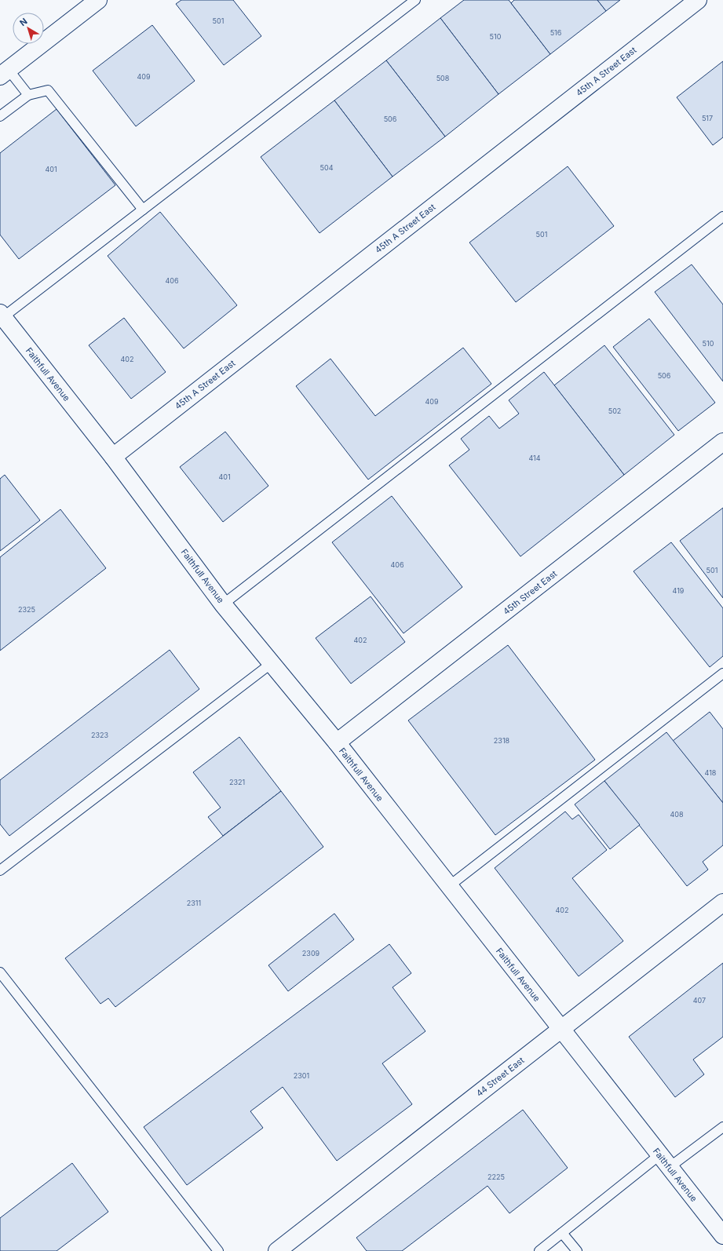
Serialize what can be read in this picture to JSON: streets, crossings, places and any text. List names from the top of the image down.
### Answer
{
  "streets": {
    "street": [
      "45th A Street East",
      "Faithfull Avenue",
      "45th Street East",
      "44 Street East"
    ]
  },
  "crossings": [
    ["45th A Street East", "Faithfull Avenue"],
    ["Faithfull Avenue", "45th Street East"],
    ["Faithfull Avenue", "44 Street East"]
  ],
  "house_numbers": [
    "501",
    "516",
    "510",
    "409",
    "508",
    "517",
    "506",
    "504",
    "401",
    "501",
    "406",
    "510",
    "402",
    "506",
    "409",
    "502",
    "414",
    "401",
    "406",
    "501",
    "419",
    "2325",
    "402",
    "2323",
    "2318",
    "418",
    "2321",
    "408",
    "2311",
    "402",
    "2309",
    "407",
    "2301",
    "2225"
  ],
  "north": "top left"
}
